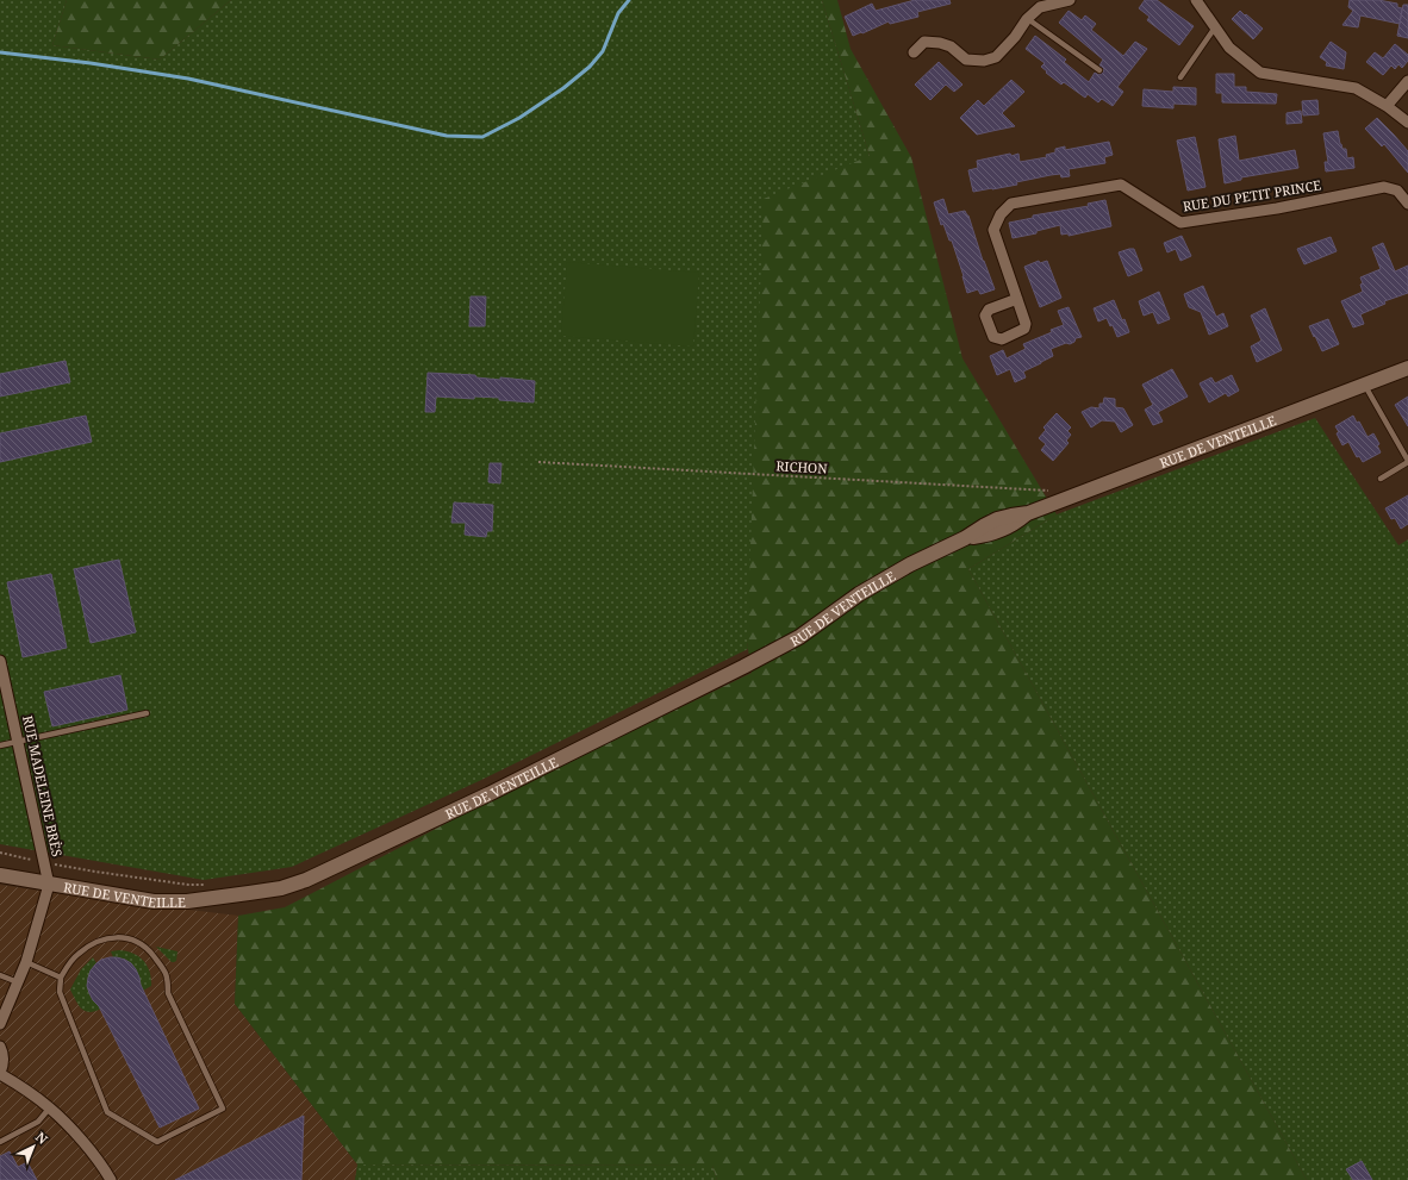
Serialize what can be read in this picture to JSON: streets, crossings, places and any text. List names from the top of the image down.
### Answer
{
  "streets": {
    "street": ["RUE DU PETIT PRINCE", "RUE DE VENTEILLE", "RUE MADELEINE BRÈS"],
    "path": ["RICHON"]
  },
  "crossings": [
    ["RUE DE VENTEILLE", "RICHON"],
    ["RUE DE VENTEILLE", "RUE MADELEINE BRÈS"]
  ],
  "north": "top right"
}
